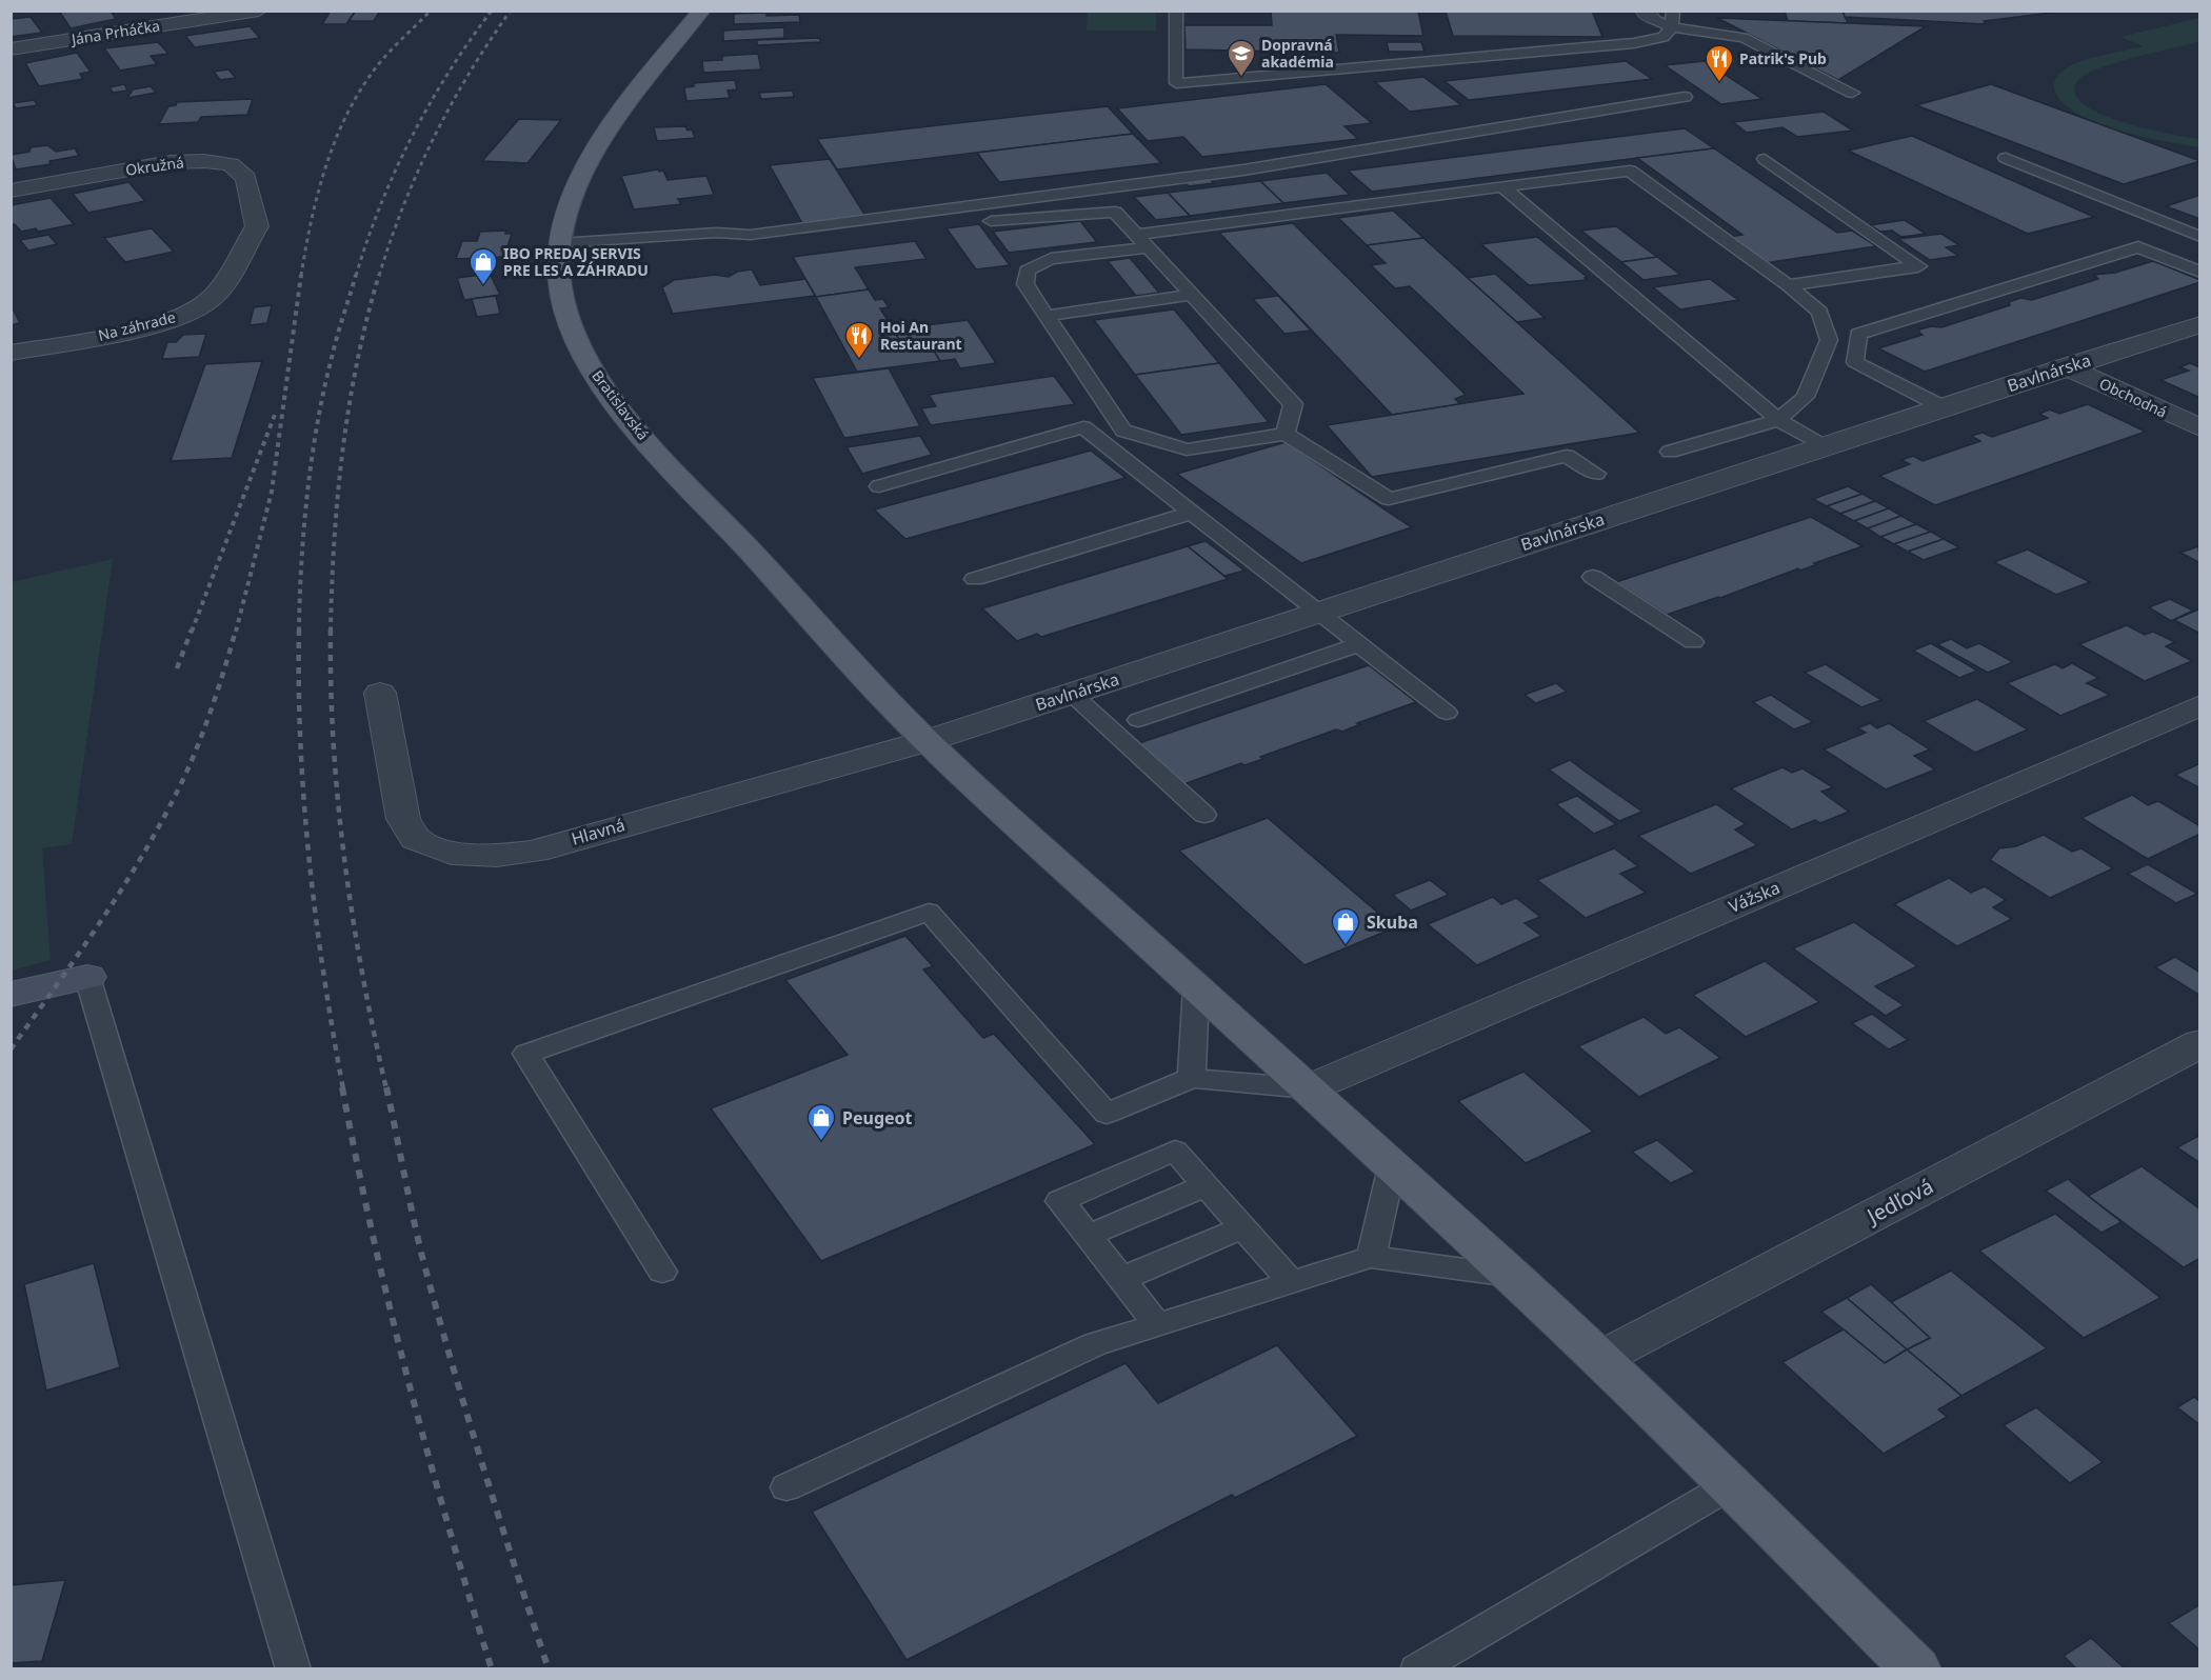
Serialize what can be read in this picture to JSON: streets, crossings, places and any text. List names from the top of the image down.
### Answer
{
  "streets": {
    "main road": ["Bratislavská"],
    "street": [
      "Jána Prháčka",
      "Okružná",
      "Na záhrade",
      "Bavlnárska",
      "Obchodná",
      "Hlavná",
      "Vážska",
      "Jedľová"
    ]
  },
  "crossings": [
    ["Okružná", "Na záhrade"],
    ["Bavlnárska", "Obchodná"],
    ["Bavlnárska", "Bratislavská"],
    ["Bavlnárska", "Hlavná"],
    ["Bratislavská", "Hlavná"],
    ["Bratislavská", "Vážska"],
    ["Bratislavská", "Jedľová"]
  ],
  "places": {
    "school or university": ["Dopravná akadémia"],
    "restaurant": ["Patrik's Pub", "Hoi An Restaurant"],
    "shop": ["IBO PREDAJ SERVIS PRE LES A ZÁHRADU", "Skuba", "Peugeot"]
  }
}
